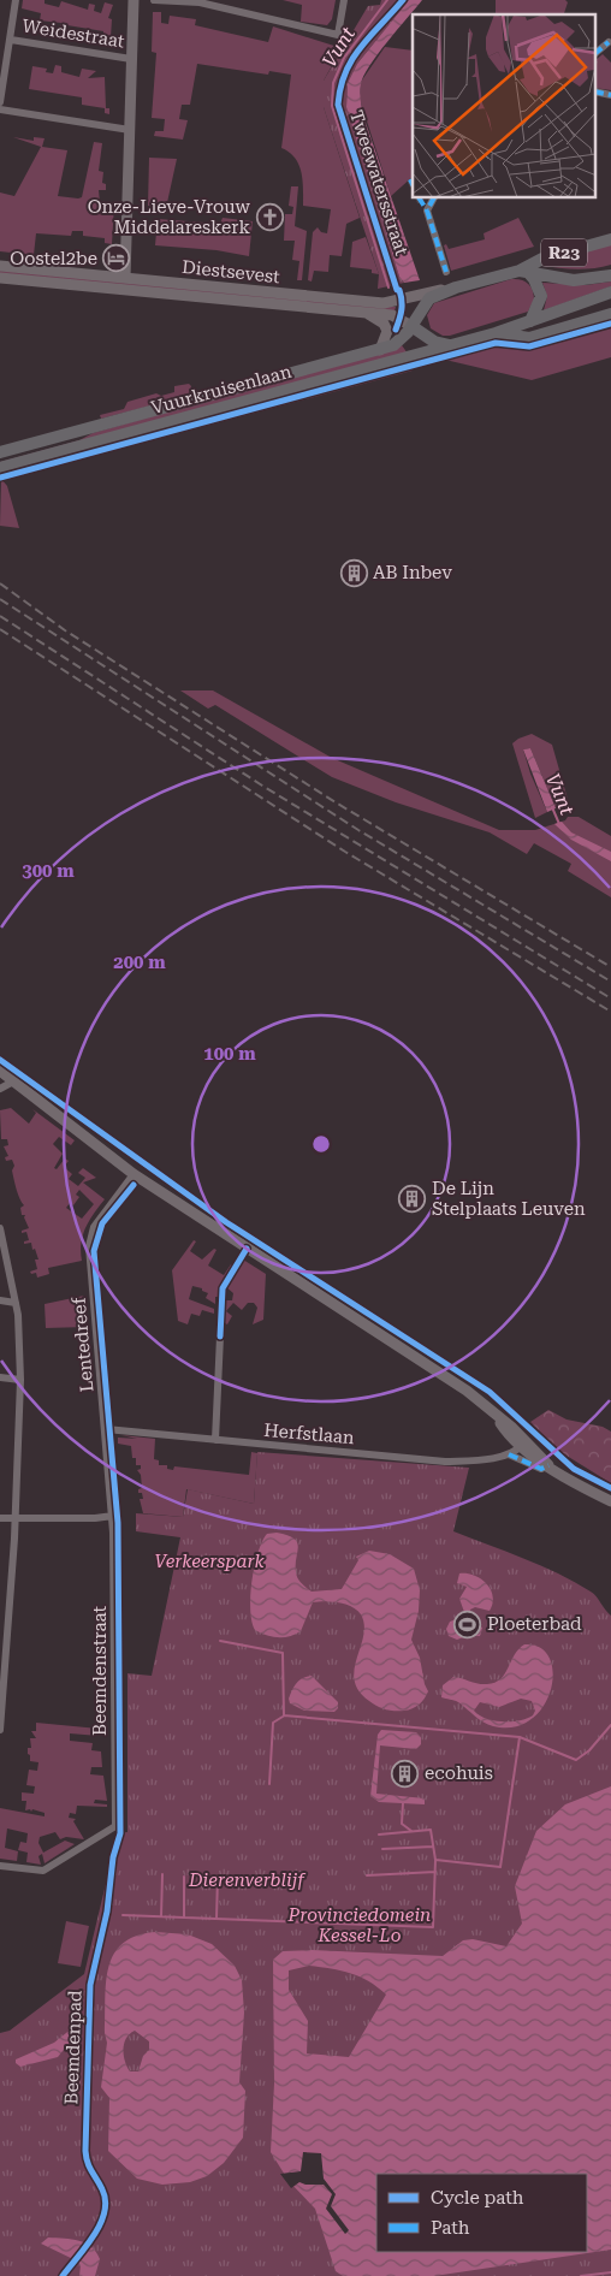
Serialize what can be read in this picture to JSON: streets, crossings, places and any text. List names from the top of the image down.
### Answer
{
  "streets": {
    "main road": ["R23", "Vuurkruisenlaan"],
    "street": [
      "Weidestraat",
      "Diestsevest",
      "Lentedreef",
      "Herfstlaan",
      "Beemdenstraat"
    ],
    "cycle path": ["Tweewatersstraat", "Beemdenpad"]
  },
  "crossings": [
    ["R23", "Diestsevest"],
    ["R23", "Vuurkruisenlaan"],
    ["Diestsevest", "Vuurkruisenlaan"],
    ["Lentedreef", "Herfstlaan"],
    ["Lentedreef", "Beemdenstraat"]
  ],
  "water": ["Vunt"],
  "parks": ["Verkeerspark", "Dierenverblijf", "Provinciedomein Kessel-Lo"],
  "places": {
    "church": ["Onze-Lieve-Vrouw Middelareskerk"],
    "hotel": ["Oostel2be"],
    "building": ["AB Inbev", "De Lijn Stelplaats Leuven", "ecohuis"],
    "sports": ["Ploeterbad"]
  },
  "legend": ["Cycle path", "Path"],
  "rings": ["300 m", "200 m", "100 m"]
}
